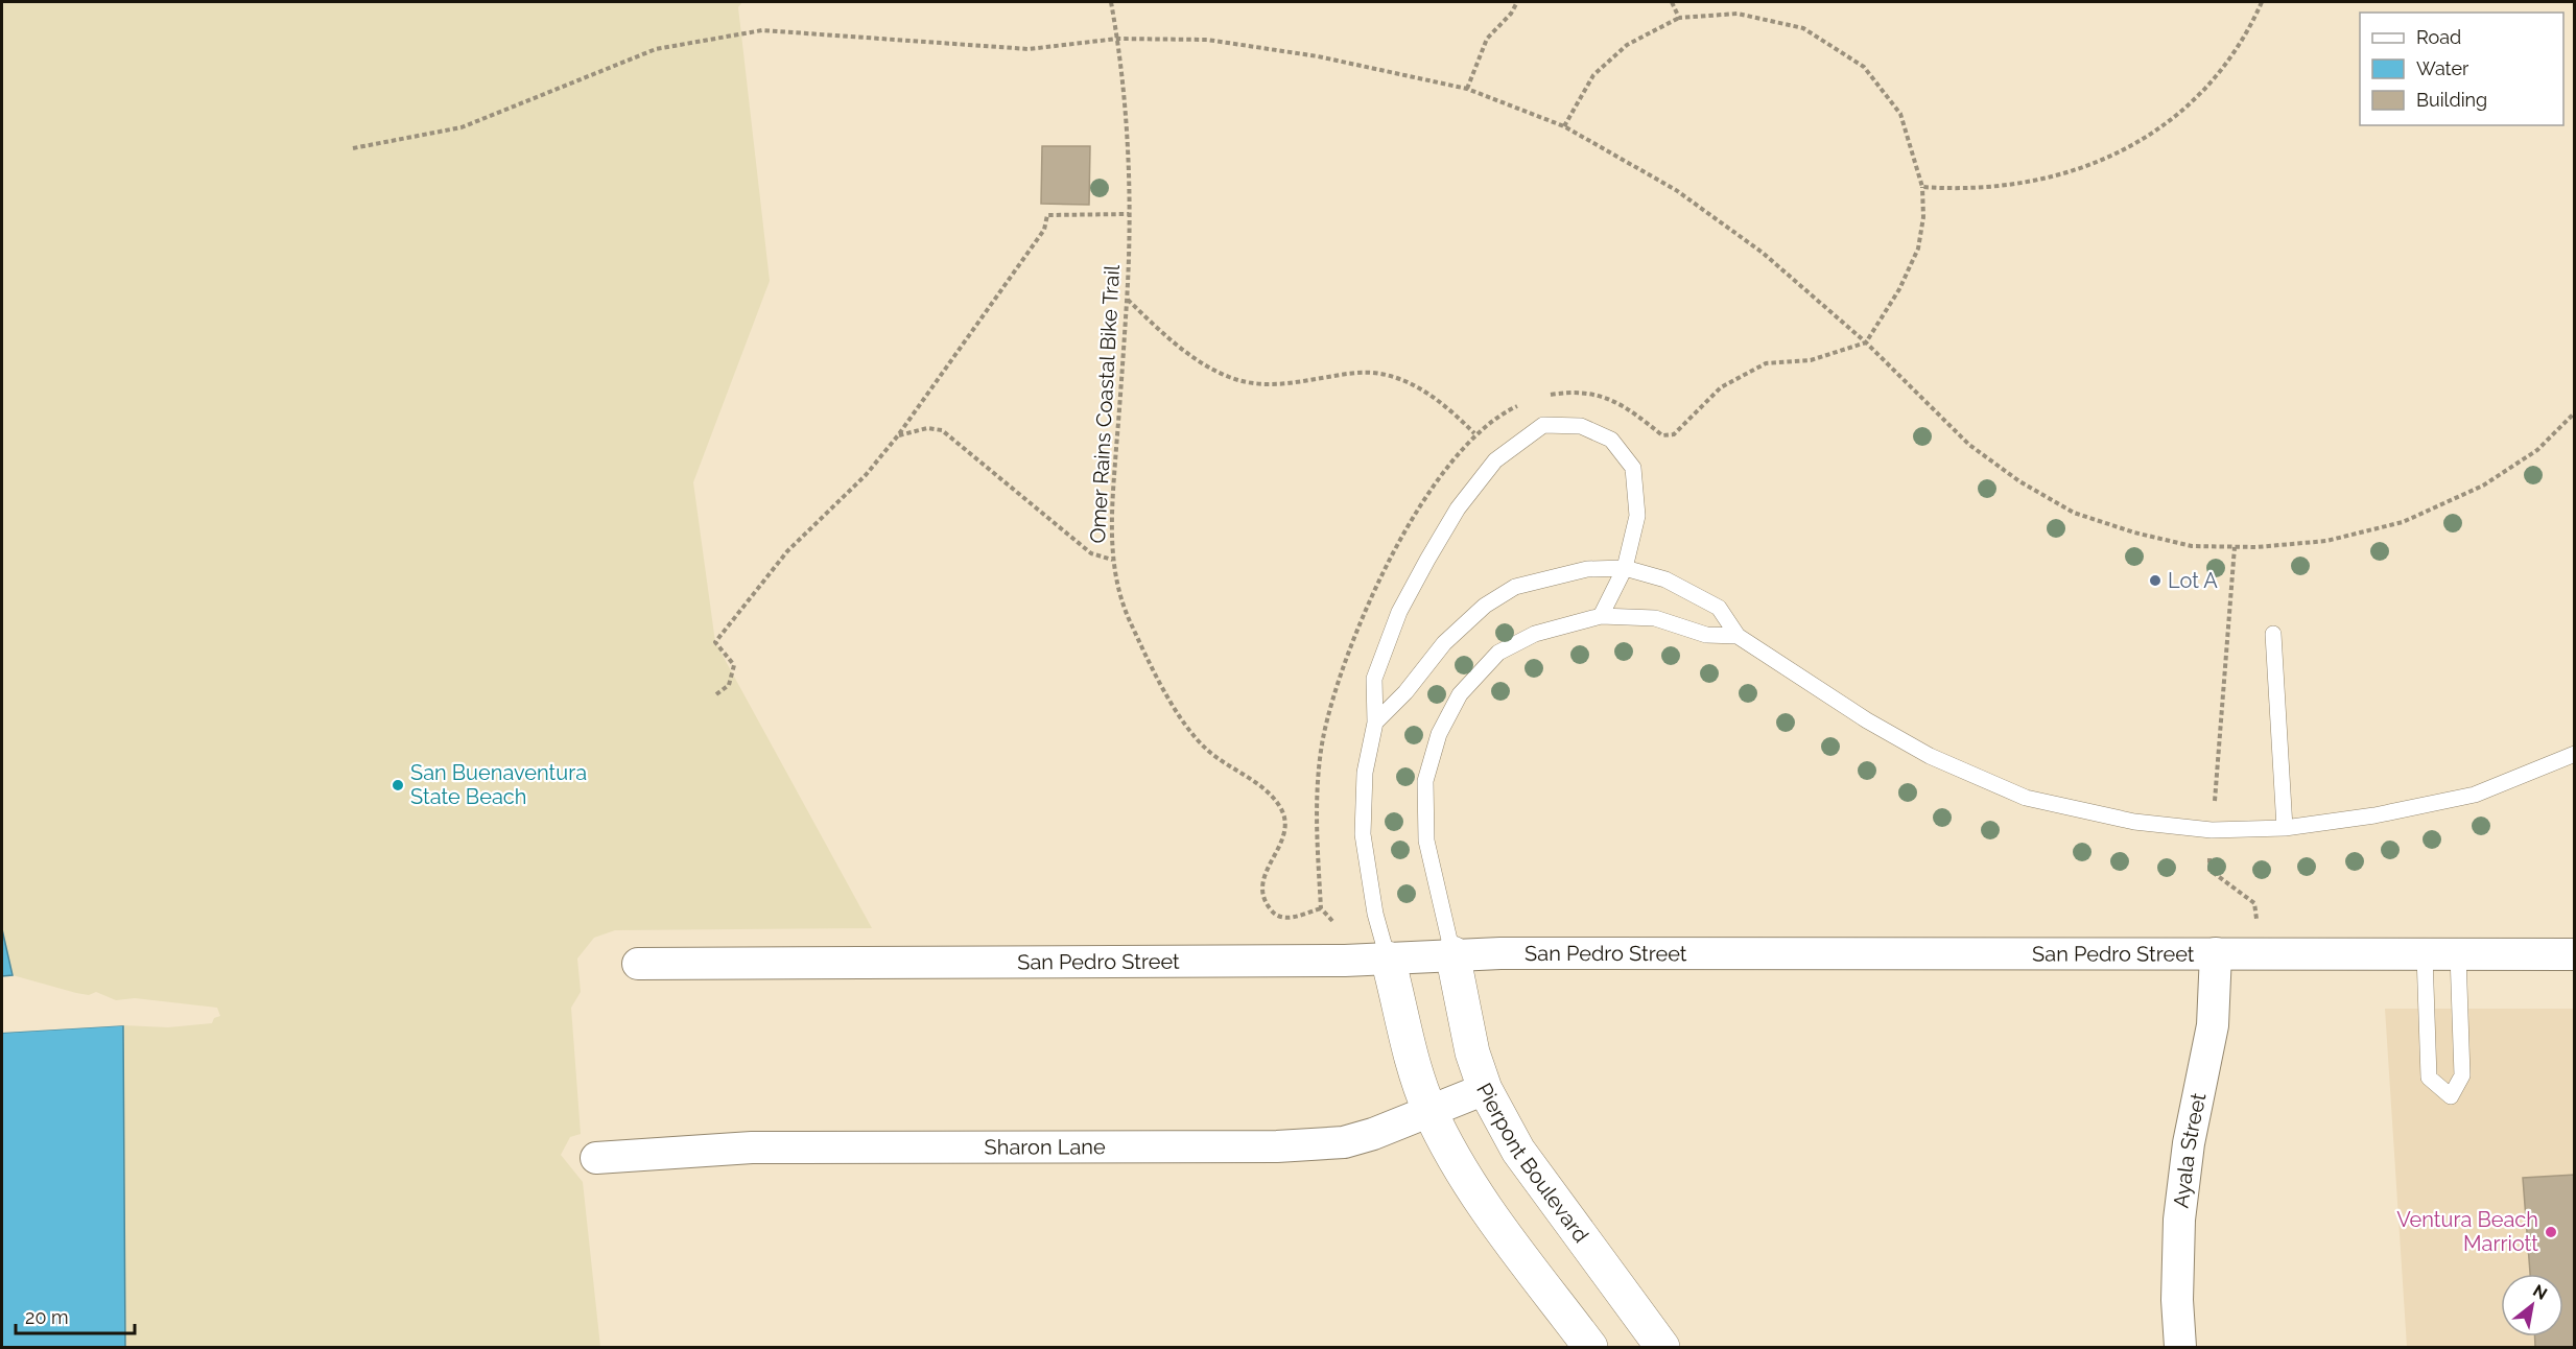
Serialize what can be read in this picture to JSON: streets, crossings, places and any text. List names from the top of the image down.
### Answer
{
  "streets": {
    "street": [
      "San Pedro Street",
      "Sharon Lane",
      "Ayala Street",
      "Pierpont Boulevard"
    ],
    "path": ["Omer Rains Coastal Bike Trail"]
  },
  "crossings": [
    ["San Pedro Street", "Ayala Street"],
    ["San Pedro Street", "Pierpont Boulevard"],
    ["Sharon Lane", "Pierpont Boulevard"]
  ],
  "places": ["Lot A", "San Buenaventura State Beach", "Ventura Beach Marriott"],
  "legend": ["Road", "Water", "Building"],
  "scale_bar": "20 m",
  "north": "top right"
}
